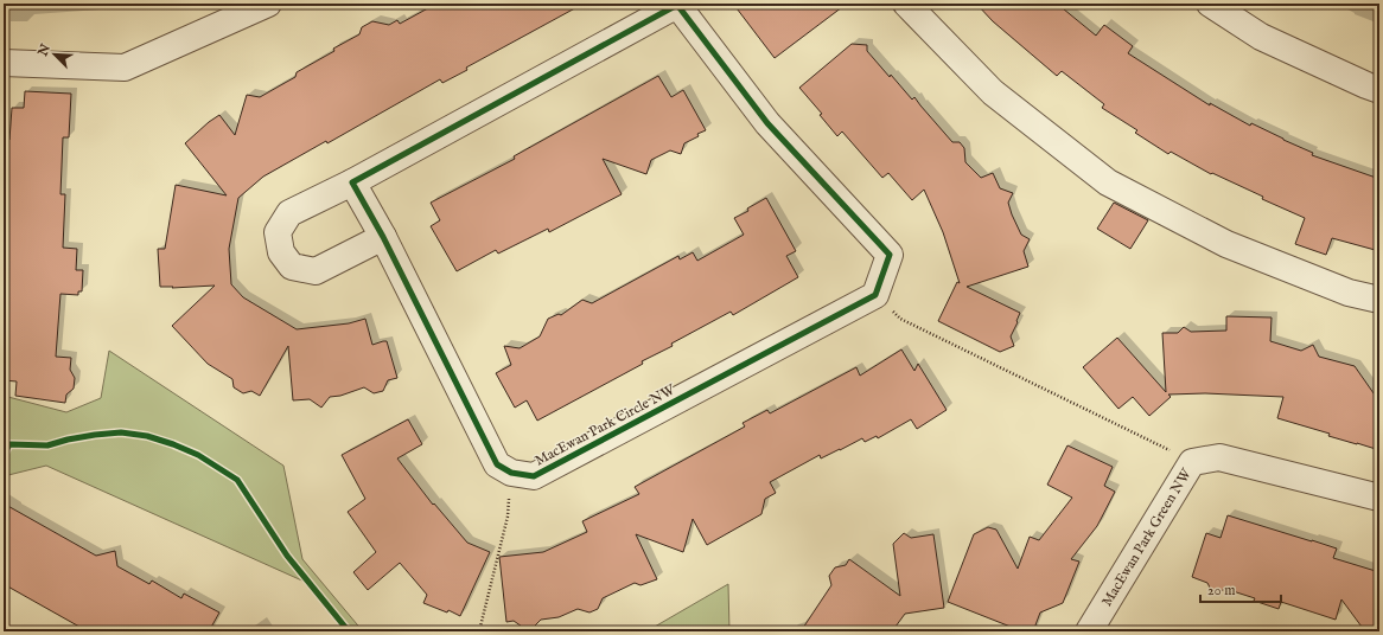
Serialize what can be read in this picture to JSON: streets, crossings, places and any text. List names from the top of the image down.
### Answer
{
  "streets": {
    "street": ["MacEwan Park Circle NW", "MacEwan Park Green NW"]
  },
  "scale_bar": "20 m",
  "north": "top left"
}
